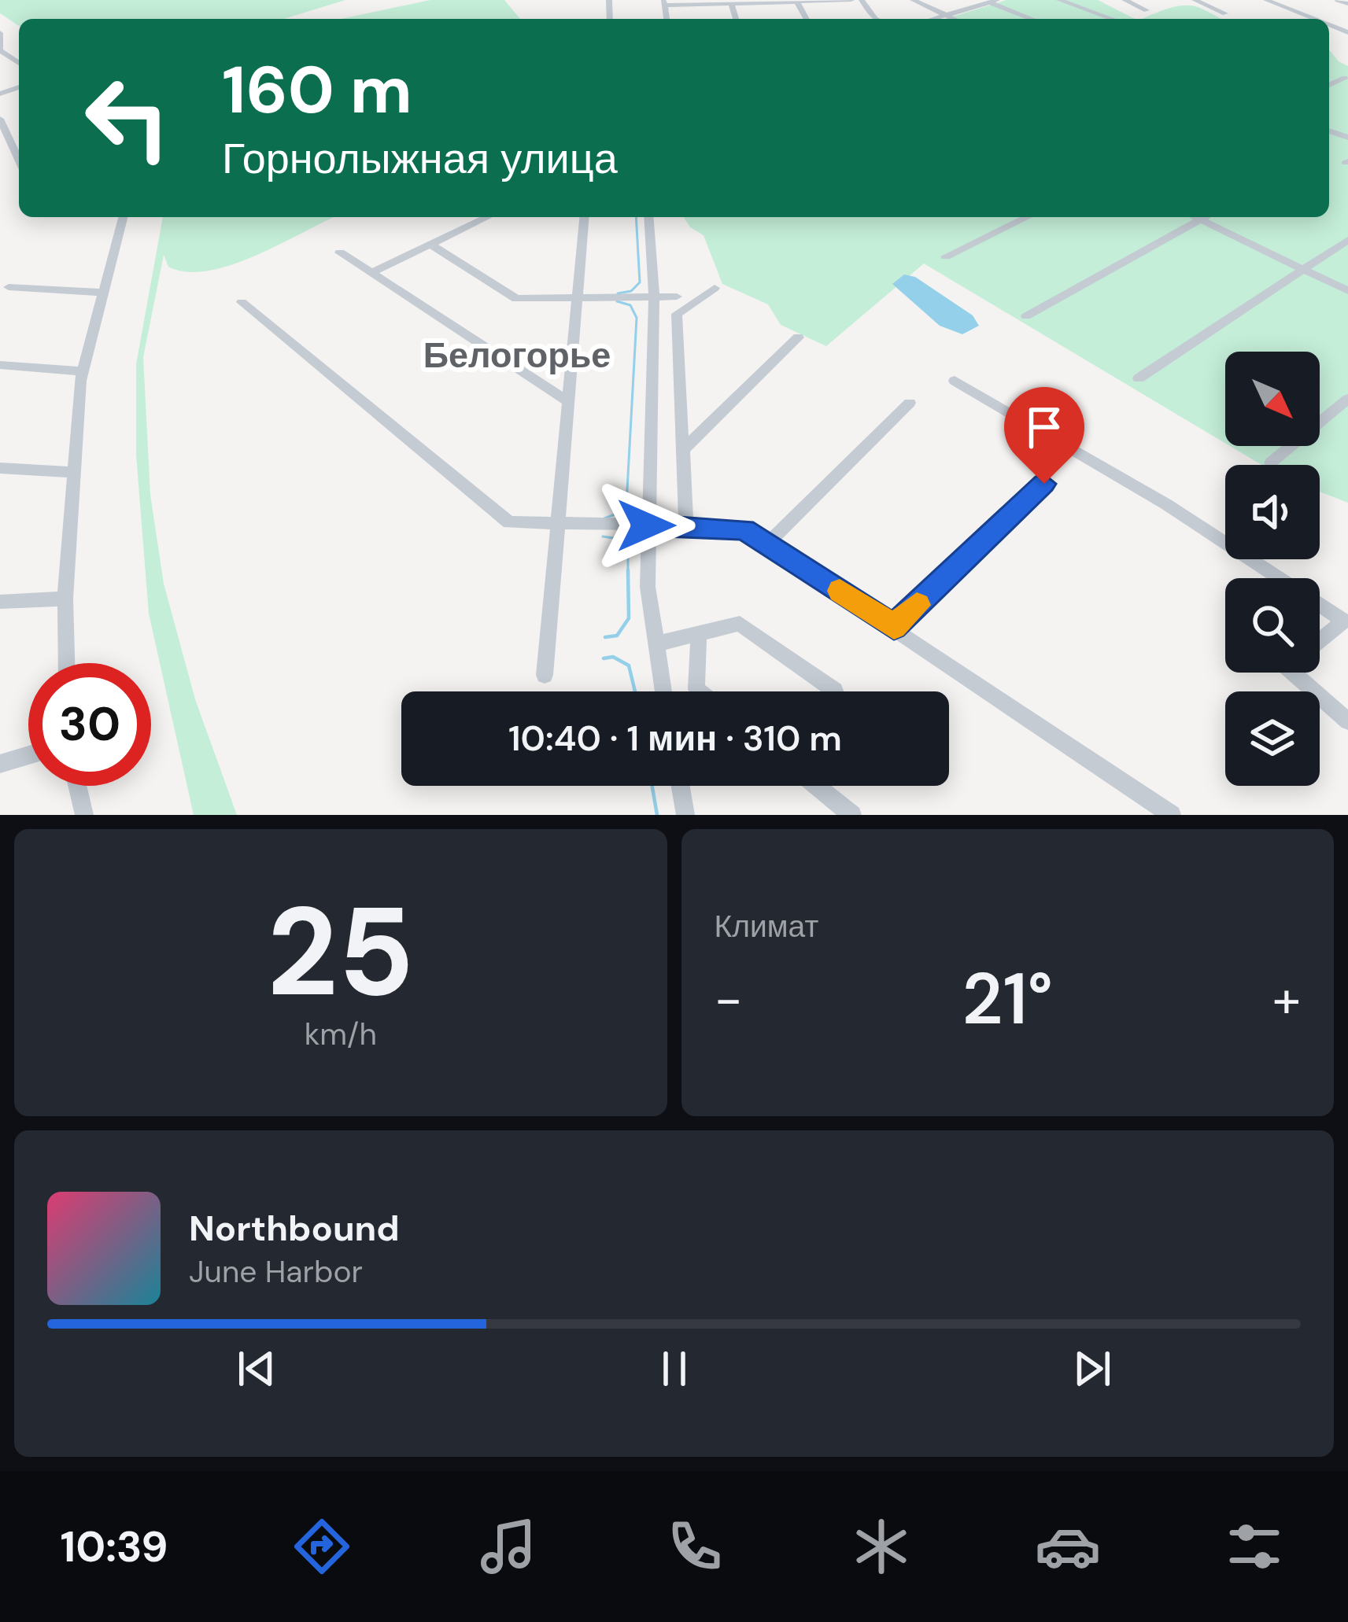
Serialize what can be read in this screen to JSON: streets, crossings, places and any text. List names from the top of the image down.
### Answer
{
  "districts": ["Белогорье"],
  "north": "bottom right",
  "page": {
    "turn": ["160 m", "Горнолыжная улица"],
    "limit": "30",
    "trip": "10:40 · 1 мин · 310 m",
    "tile": [
      ["25", "km/h"],
      "Климат"
    ],
    "heat": ["−", "21°", "+"],
    "song": ["Northbound", "June Harbor"],
    "tabs": "10:39"
  }
}
